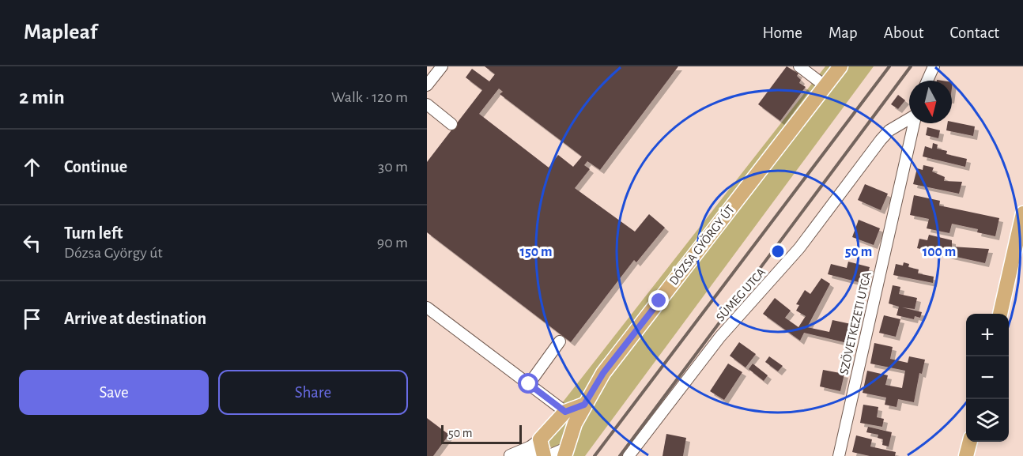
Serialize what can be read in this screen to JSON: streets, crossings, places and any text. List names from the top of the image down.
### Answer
{
  "streets": {
    "main road": ["DÓZSA GYÖRGY ÚT"],
    "street": ["SÜMEG UTCA", "SZÖVETKEZETI UTCA"]
  },
  "scale_bar": "50 m",
  "north": "bottom",
  "page": {
    "header": "Mapleaf",
    "nav": [
      "Home",
      "Map",
      "About",
      "Contact"
    ],
    "heading": ["2 min", "Walk · 120 m"],
    "list": [
      ["Continue", "30 m"],
      ["Turn left", "Dózsa György út", "90 m"],
      "Arrive at destination"
    ],
    "map_buttons": ["+", "−"],
    "buttons": ["Save", "Share"],
    "scale": "50 m"
  },
  "rings": ["50 m", "100 m", "150 m"]
}
